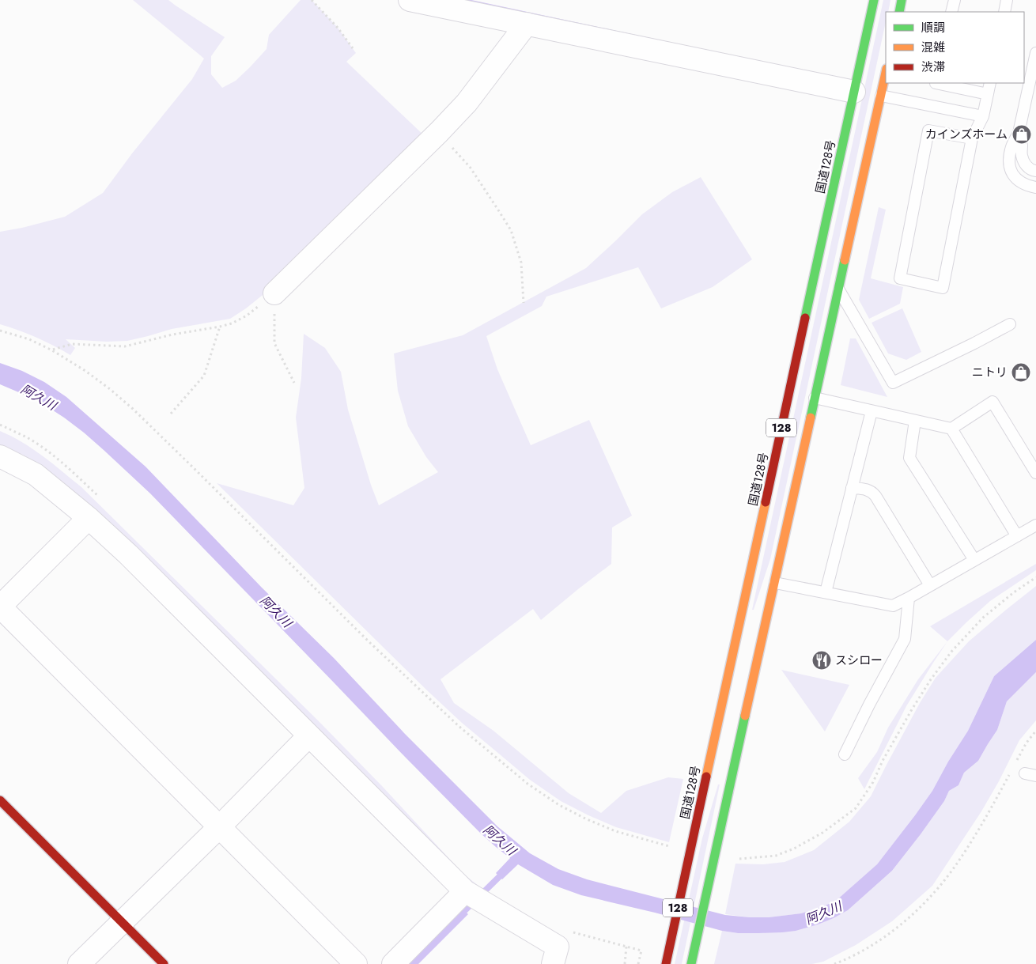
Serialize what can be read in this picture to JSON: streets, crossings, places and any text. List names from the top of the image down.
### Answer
{
  "streets": {
    "main road": ["国道128号", "128"]
  },
  "water": ["阿久川"],
  "places": {
    "shop": ["カインズホーム", "ニトリ"],
    "restaurant": ["スシロー"]
  },
  "legend": ["順調", "混雑", "渋滞"]
}
